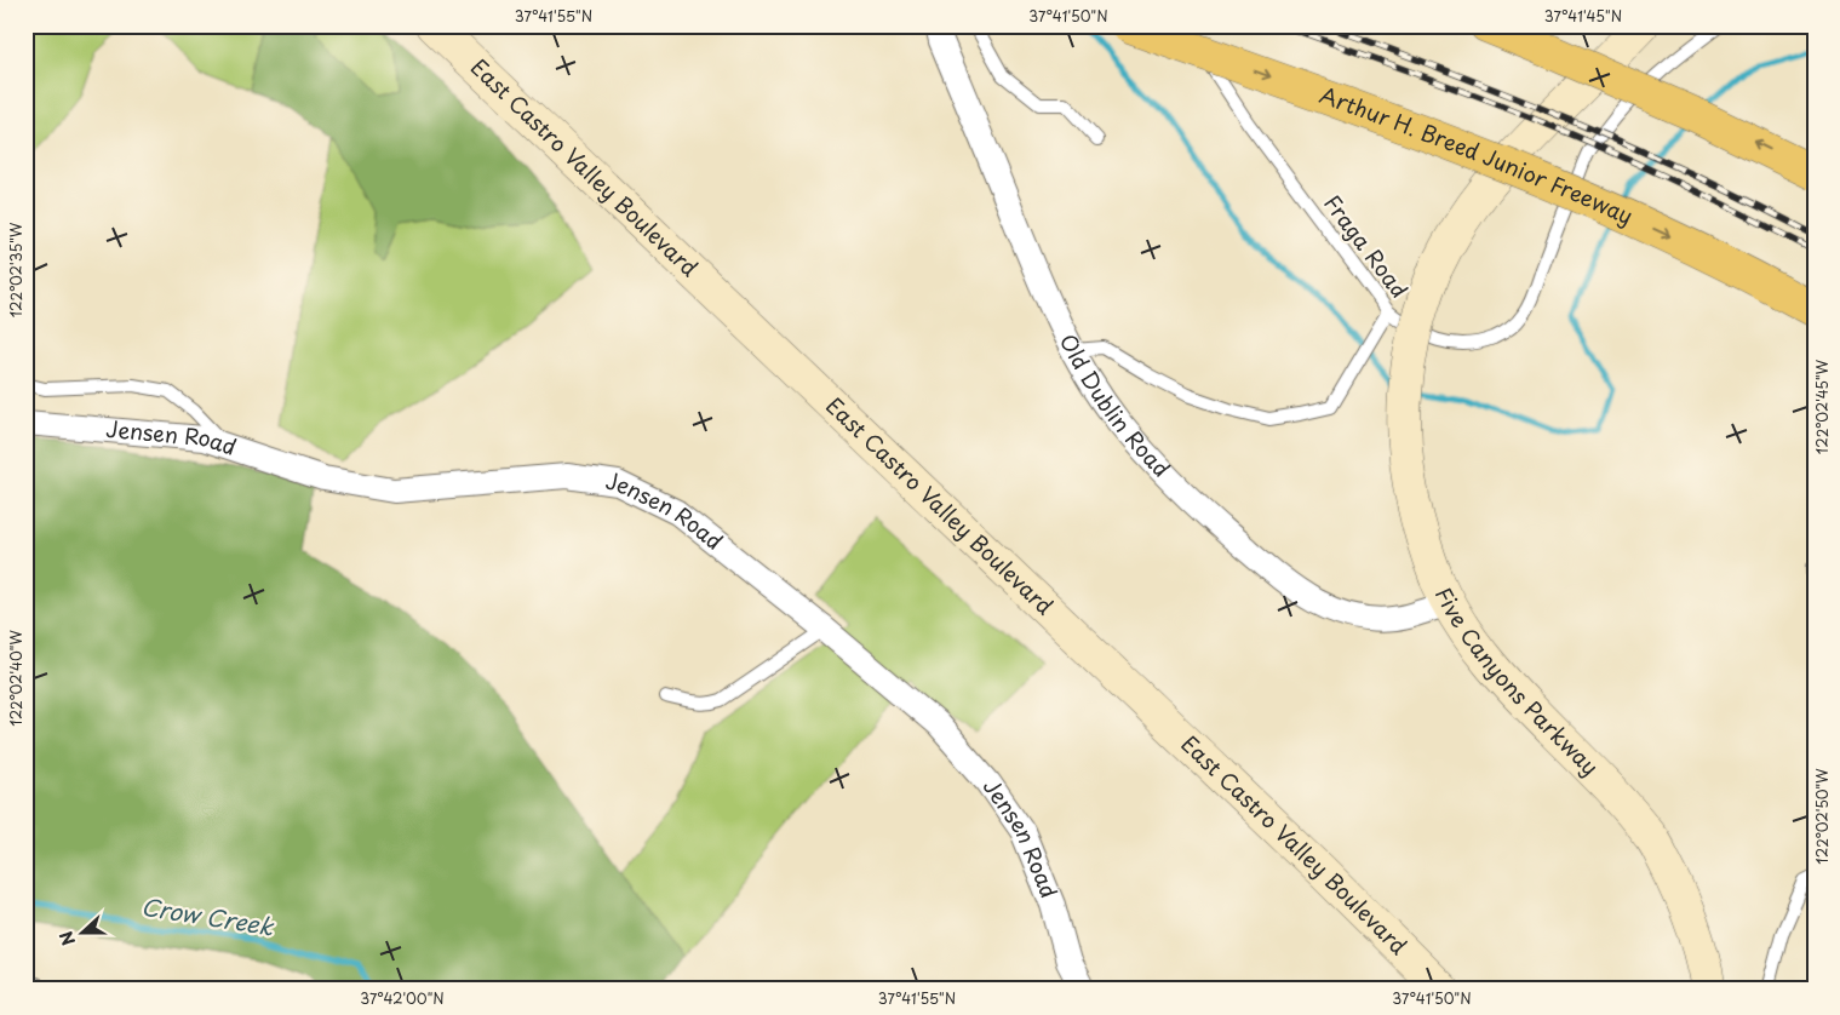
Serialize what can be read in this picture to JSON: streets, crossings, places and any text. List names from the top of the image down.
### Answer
{
  "streets": {
    "highway": ["Arthur H. Breed Junior Freeway"],
    "main road": ["East Castro Valley Boulevard", "Five Canyons Parkway"],
    "street": ["Old Dublin Road", "Jensen Road"],
    "lane": ["Fraga Road"]
  },
  "crossings": [
    ["Old Dublin Road", "Five Canyons Parkway"]
  ],
  "water": ["Crow Creek"],
  "north": "left",
  "coordinates": [
    "37°41'55\"N",
    "37°41'50\"N",
    "37°41'45\"N",
    "122°02'35\"W",
    "122°02'45\"W",
    "122°02'40\"W",
    "122°02'50\"W",
    "37°42'00\"N"
  ]
}
